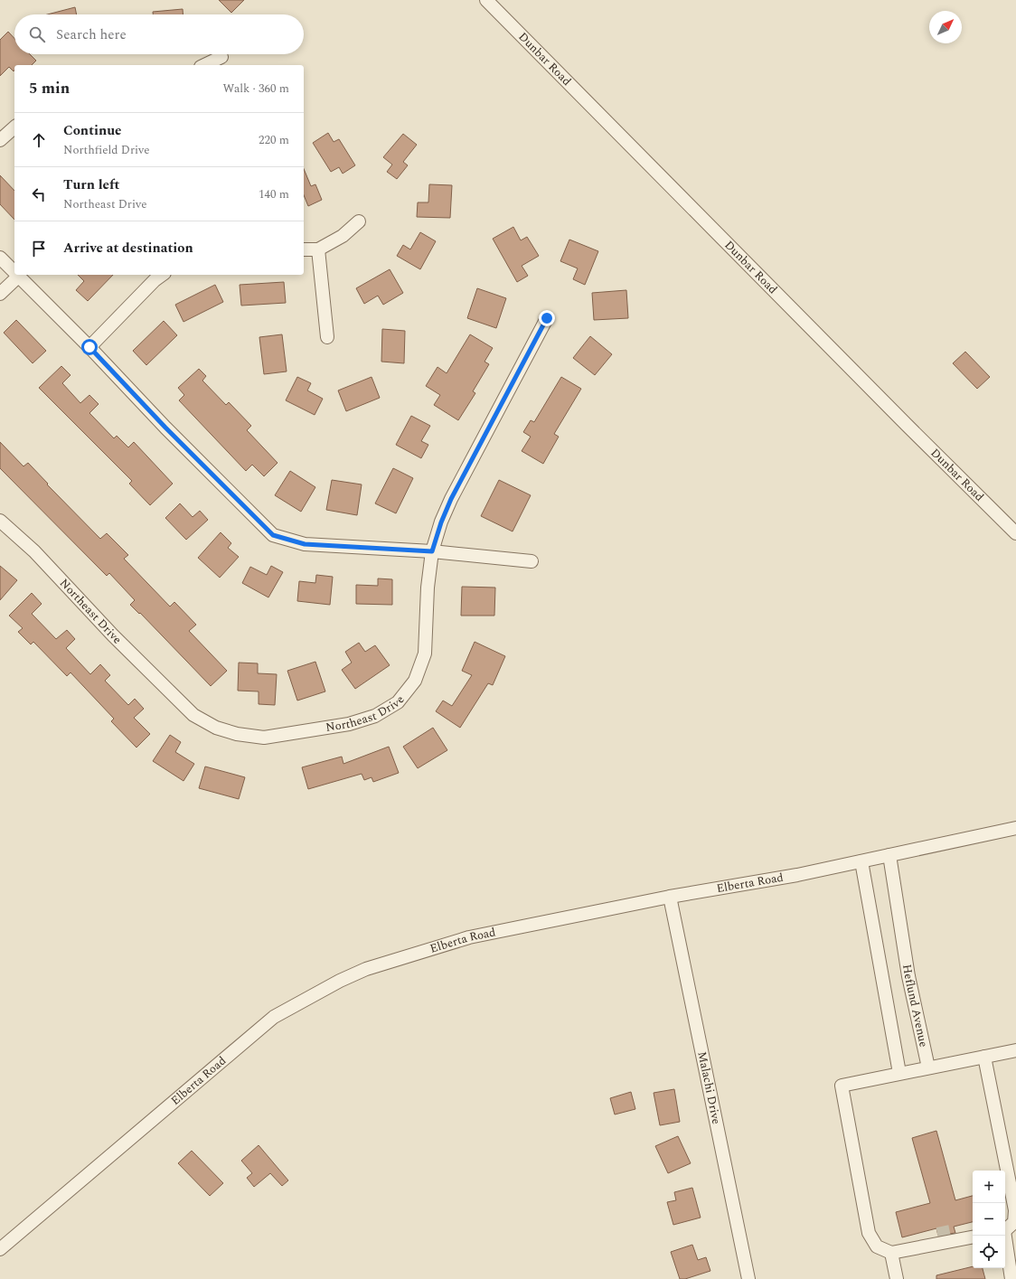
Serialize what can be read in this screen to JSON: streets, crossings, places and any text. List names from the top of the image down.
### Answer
{
  "streets": {
    "street": [
      "Dunbar Road",
      "Northeast Drive",
      "Elberta Road",
      "Heflund Avenue",
      "Malachi Drive"
    ]
  },
  "crossings": [
    ["Elberta Road", "Heflund Avenue"],
    ["Elberta Road", "Malachi Drive"]
  ],
  "north": "top right",
  "page": {
    "search": "Search here",
    "heading": ["5 min", "Walk · 360 m"],
    "list": [
      ["Continue", "Northfield Drive", "220 m"],
      ["Turn left", "Northeast Drive", "140 m"],
      "Arrive at destination"
    ],
    "map_buttons": ["+", "−"]
  }
}
